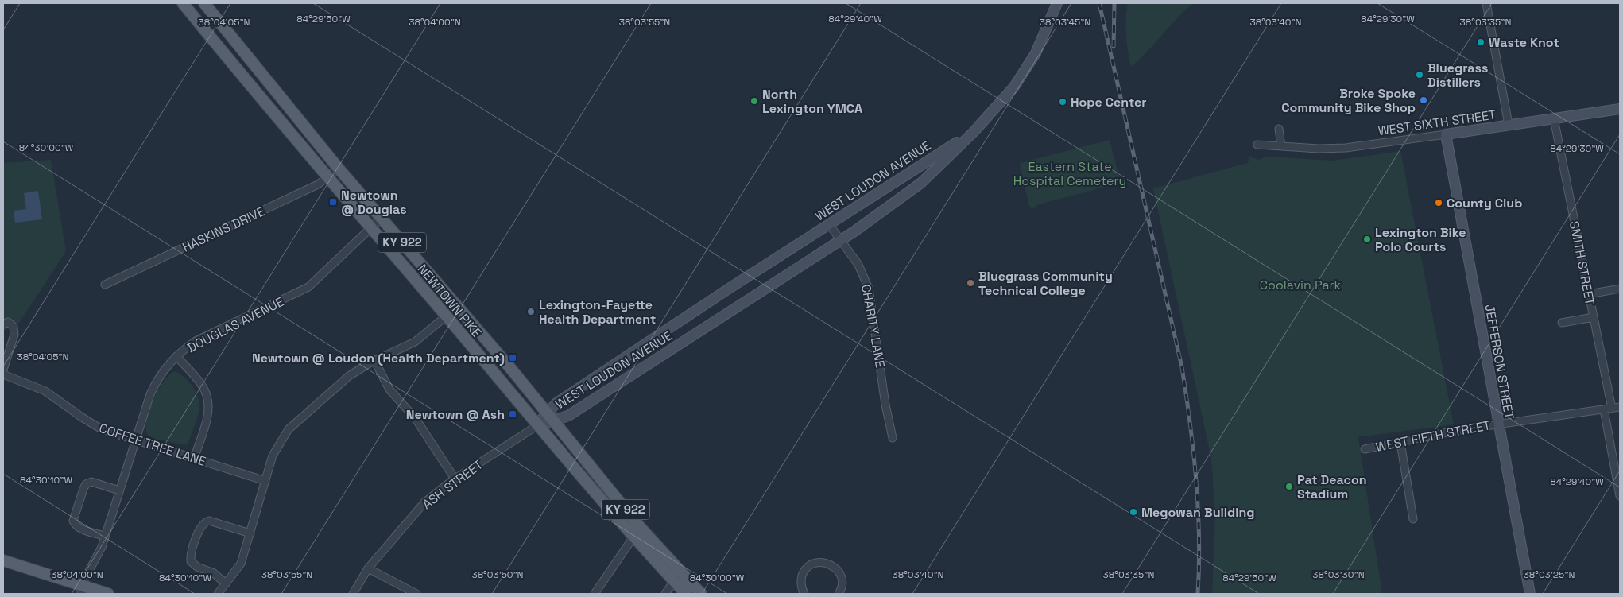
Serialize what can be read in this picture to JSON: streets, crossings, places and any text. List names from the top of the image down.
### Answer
{
  "streets": {
    "main road": [
      "WEST SIXTH STREET",
      "WEST LOUDON AVENUE",
      "KY 922",
      "NEWTOWN PIKE",
      "JEFFERSON STREET"
    ],
    "street": [
      "HASKINS DRIVE",
      "SMITH STREET",
      "DOUGLAS AVENUE",
      "CHARITY LANE",
      "WEST FIFTH STREET",
      "COFFEE TREE LANE",
      "ASH STREET"
    ]
  },
  "crossings": [
    ["WEST SIXTH STREET", "SMITH STREET"],
    ["WEST SIXTH STREET", "JEFFERSON STREET"],
    ["WEST LOUDON AVENUE", "NEWTOWN PIKE"],
    ["WEST LOUDON AVENUE", "CHARITY LANE"],
    ["WEST LOUDON AVENUE", "ASH STREET"],
    ["HASKINS DRIVE", "NEWTOWN PIKE"],
    ["SMITH STREET", "WEST FIFTH STREET"],
    ["NEWTOWN PIKE", "DOUGLAS AVENUE"],
    ["NEWTOWN PIKE", "ASH STREET"],
    ["DOUGLAS AVENUE", "COFFEE TREE LANE"],
    ["JEFFERSON STREET", "WEST FIFTH STREET"]
  ],
  "parks": ["Eastern State Hospital Cemetery", "Coolavin Park"],
  "places": {
    "other": [
      "Waste Knot",
      "Bluegrass Distillers",
      "Broke Spoke Community Bike Shop",
      "North Lexington YMCA",
      "Hope Center",
      "County Club",
      "Lexington Bike Polo Courts",
      "Bluegrass Community Technical College",
      "Lexington-Fayette Health Department",
      "Pat Deacon Stadium",
      "Megowan Building"
    ],
    "transit": ["Newtown @ Douglas", "Newtown @ Loudon (Health Department)", "Newtown @ Ash"]
  },
  "coordinates": [
    "84°29'50\"W",
    "84°29'40\"W",
    "84°29'30\"W",
    "38°04'05\"N",
    "38°04'00\"N",
    "38°03'55\"N",
    "38°03'45\"N",
    "38°03'40\"N",
    "38°03'35\"N",
    "84°30'00\"W",
    "84°30'10\"W",
    "38°03'50\"N",
    "38°03'30\"N",
    "38°03'25\"N"
  ]
}
